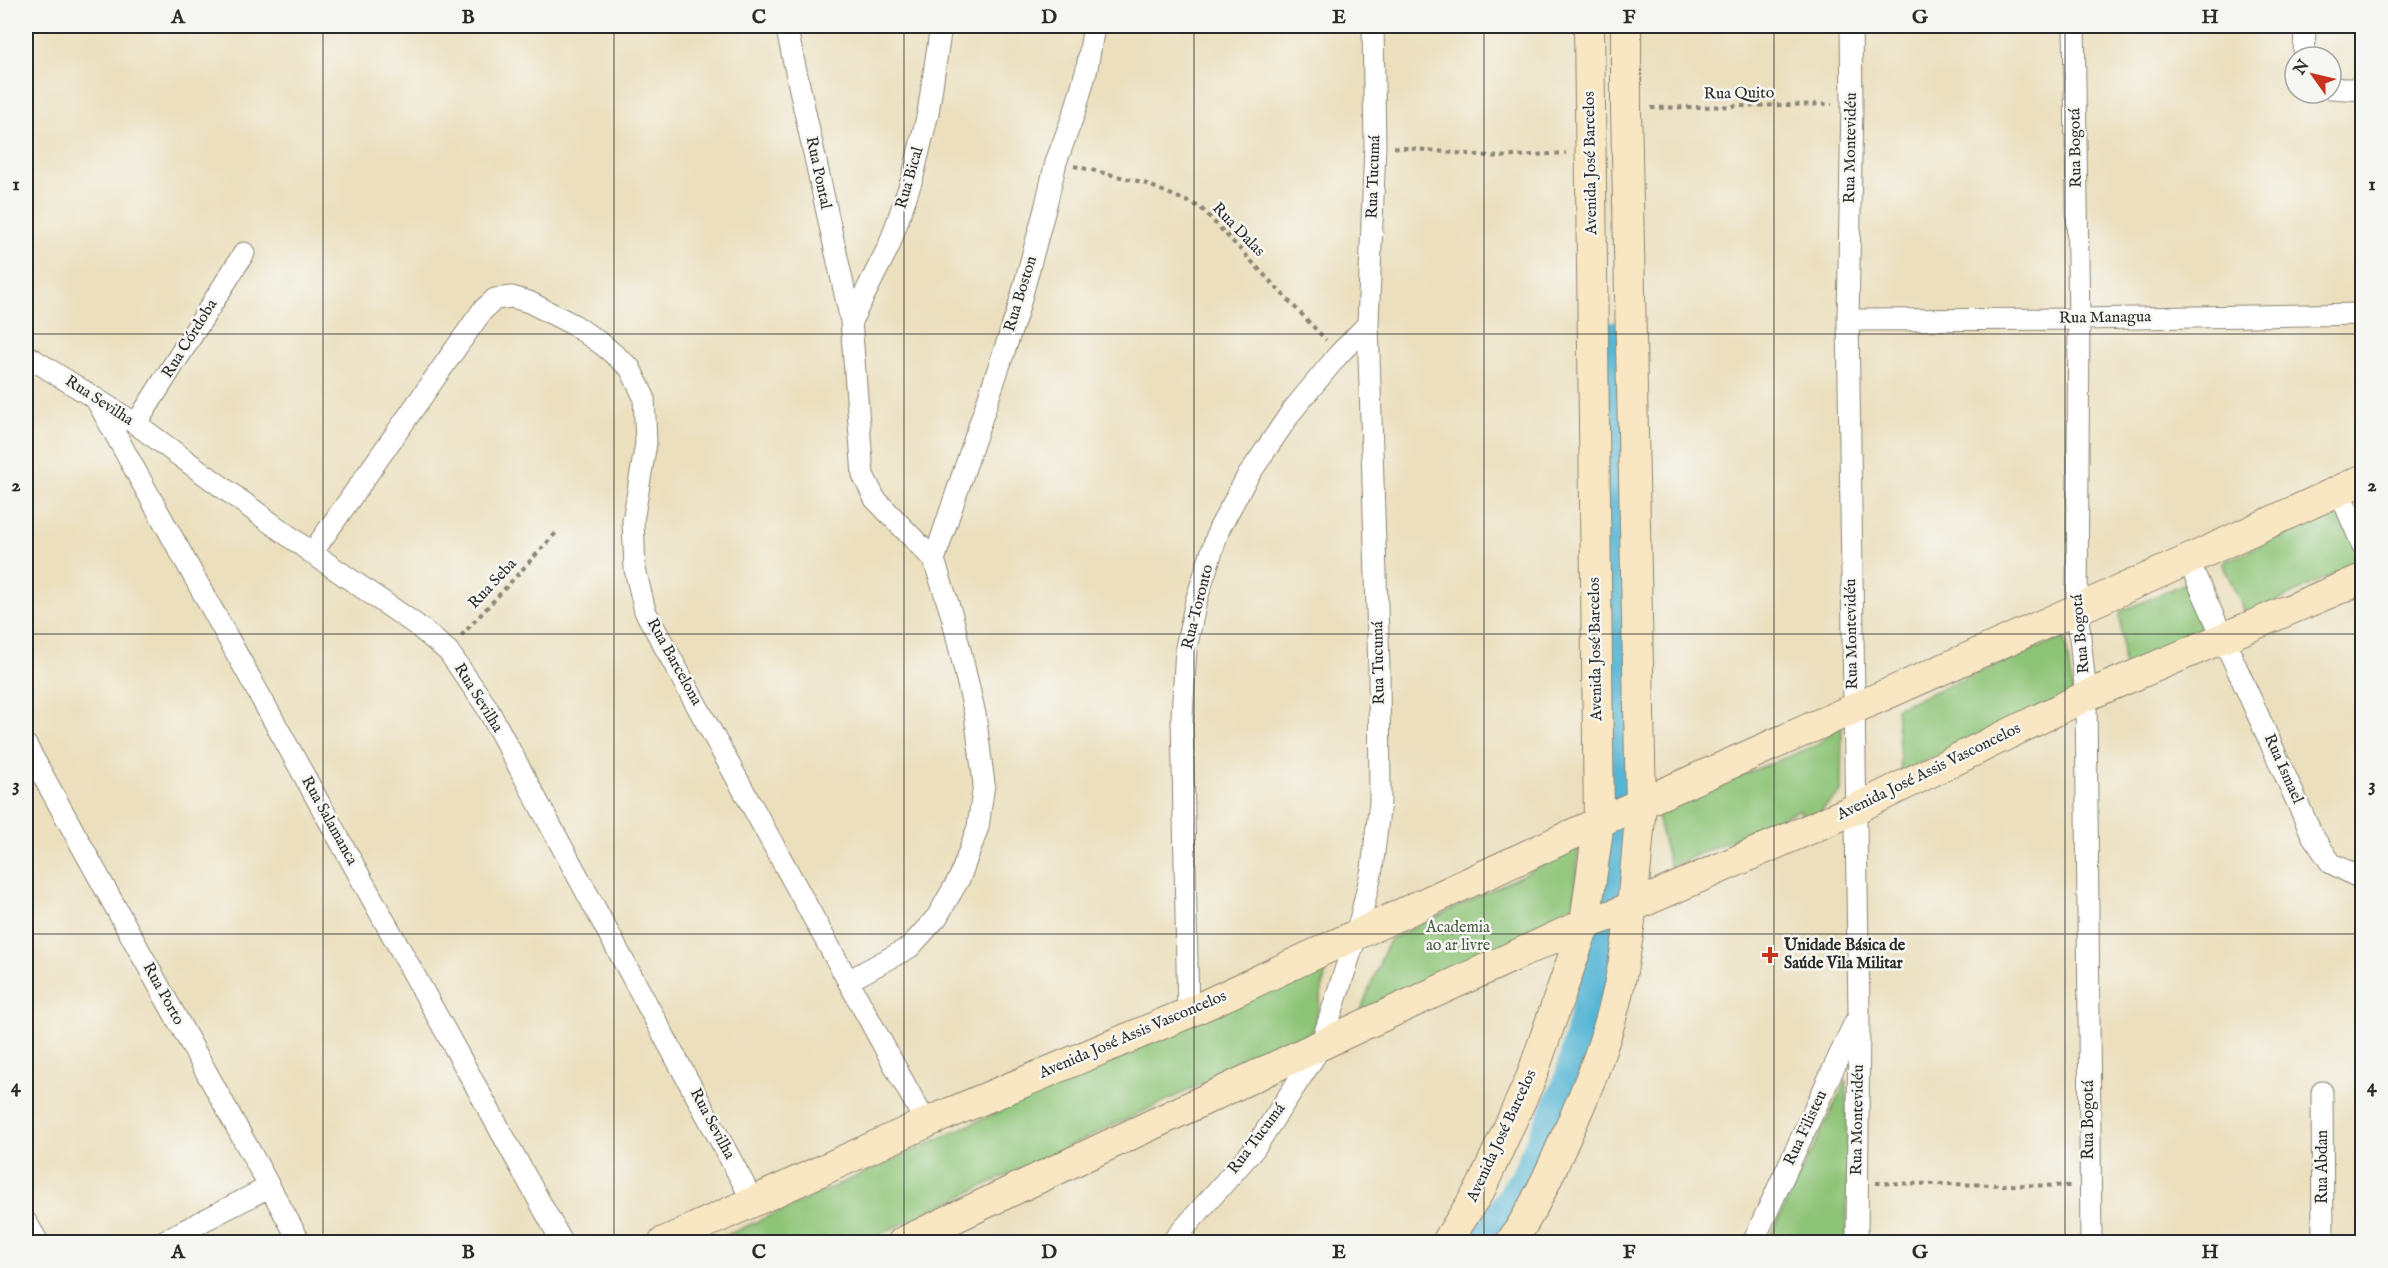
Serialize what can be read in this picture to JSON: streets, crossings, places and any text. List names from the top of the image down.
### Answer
{
  "streets": {
    "street": [
      "Rua Montevidéu",
      "Rua Bogotá",
      "Avenida José Barcelos",
      "Rua Pontal",
      "Rua Tucumá",
      "Rua Bical",
      "Rua Boston",
      "Rua Managua",
      "Rua Córdoba",
      "Rua Sevilha",
      "Rua Toronto",
      "Rua Barcelona",
      "Rua Ismael",
      "Avenida José Assis Vasconcelos",
      "Rua Salamanca",
      "Rua Porto",
      "Rua Filisteu",
      "Rua Abdan"
    ],
    "path": ["Rua Quito", "Rua Dalas", "Rua Seba"]
  },
  "crossings": [
    ["Rua Quito", "Rua Montevidéu"],
    ["Rua Quito", "Avenida José Barcelos"],
    ["Rua Montevidéu", "Rua Managua"],
    ["Rua Montevidéu", "Avenida José Assis Vasconcelos"],
    ["Rua Montevidéu", "Rua Filisteu"],
    ["Rua Bogotá", "Rua Managua"],
    ["Rua Bogotá", "Avenida José Assis Vasconcelos"],
    ["Avenida José Barcelos", "Avenida José Assis Vasconcelos"],
    ["Rua Pontal", "Rua Bical"],
    ["Rua Tucumá", "Rua Toronto"],
    ["Rua Tucumá", "Avenida José Assis Vasconcelos"],
    ["Rua Dalas", "Rua Boston"],
    ["Rua Dalas", "Rua Toronto"],
    ["Rua Córdoba", "Rua Sevilha"],
    ["Rua Sevilha", "Rua Seba"],
    ["Rua Sevilha", "Rua Barcelona"],
    ["Rua Sevilha", "Avenida José Assis Vasconcelos"],
    ["Rua Sevilha", "Rua Salamanca"],
    ["Rua Toronto", "Avenida José Assis Vasconcelos"],
    ["Rua Barcelona", "Avenida José Assis Vasconcelos"],
    ["Rua Ismael", "Avenida José Assis Vasconcelos"]
  ],
  "parks": ["Academia ao ar livre"],
  "places": {
    "health": ["Unidade Básica de Saúde Vila Militar"]
  },
  "north": "top left",
  "grid": {
    "columns": [
      "A",
      "B",
      "C",
      "D",
      "E",
      "F",
      "G",
      "H"
    ],
    "rows": [
      "1",
      "2",
      "3",
      "4"
    ]
  }
}
